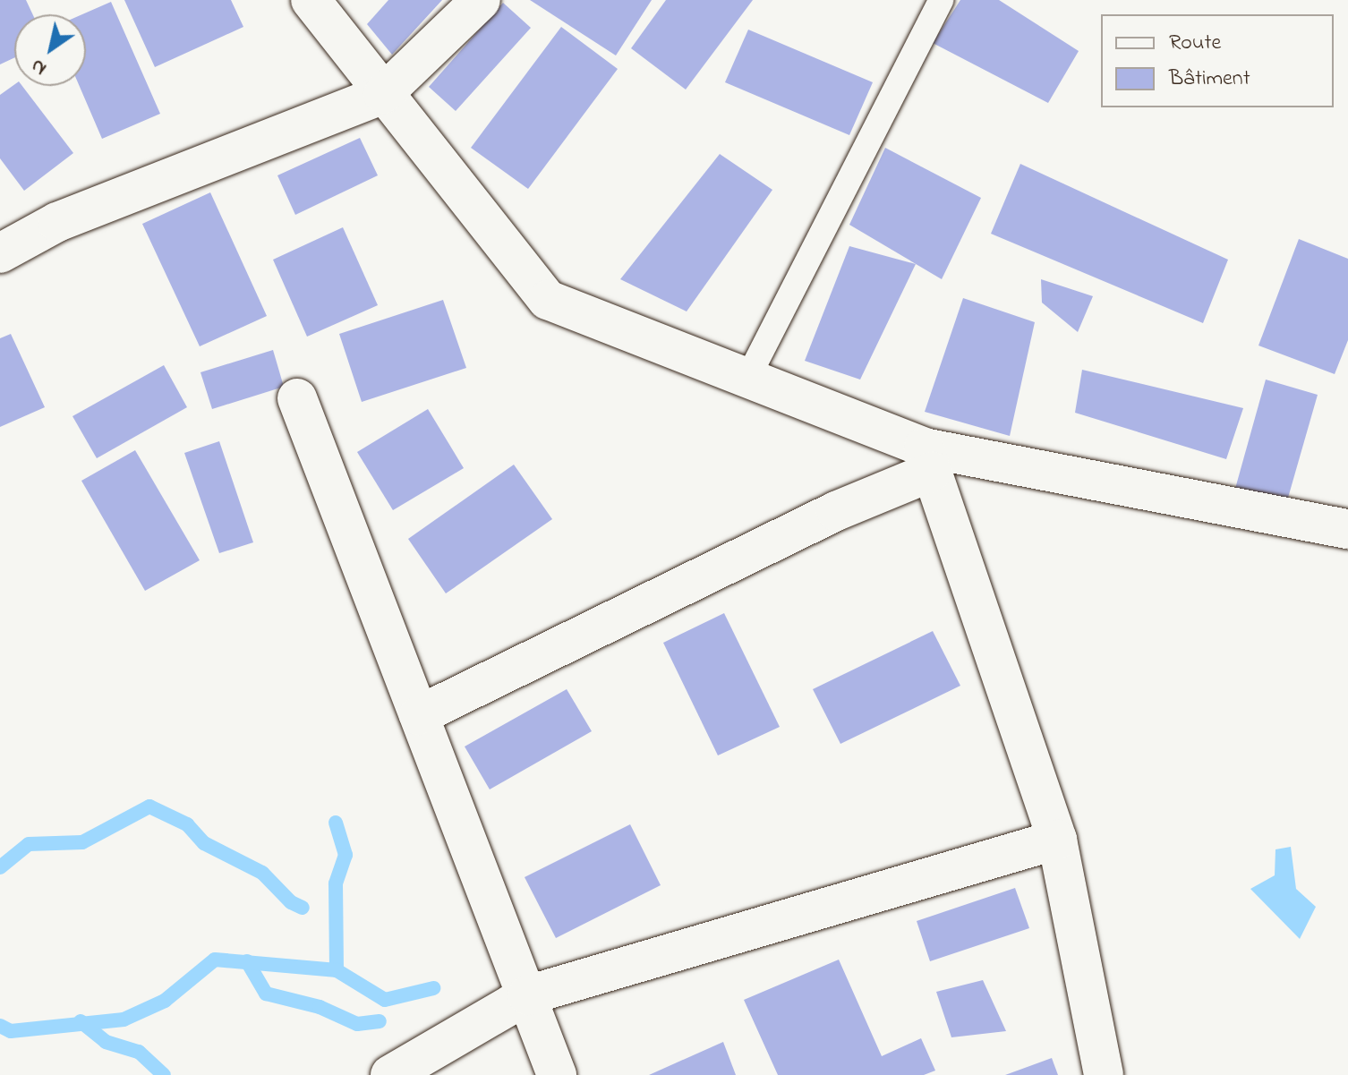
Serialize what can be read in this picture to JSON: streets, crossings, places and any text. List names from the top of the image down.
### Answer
{
  "legend": ["Route", "Bâtiment"],
  "north": "bottom left"
}
